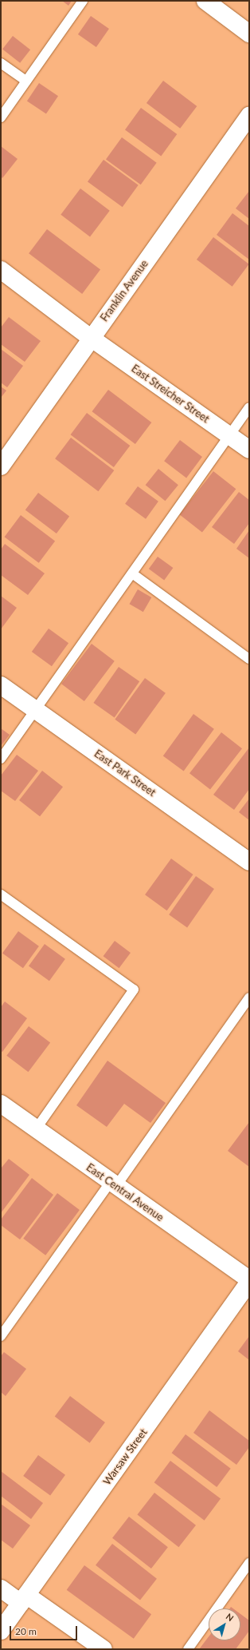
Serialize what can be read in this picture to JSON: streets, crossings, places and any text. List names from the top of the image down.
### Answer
{
  "streets": {
    "street": [
      "Franklin Avenue",
      "East Streicher Street",
      "East Park Street",
      "East Central Avenue",
      "Warsaw Street"
    ]
  },
  "crossings": [
    ["Franklin Avenue", "East Streicher Street"],
    ["East Central Avenue", "Warsaw Street"]
  ],
  "scale_bar": "20 m",
  "north": "top right"
}
